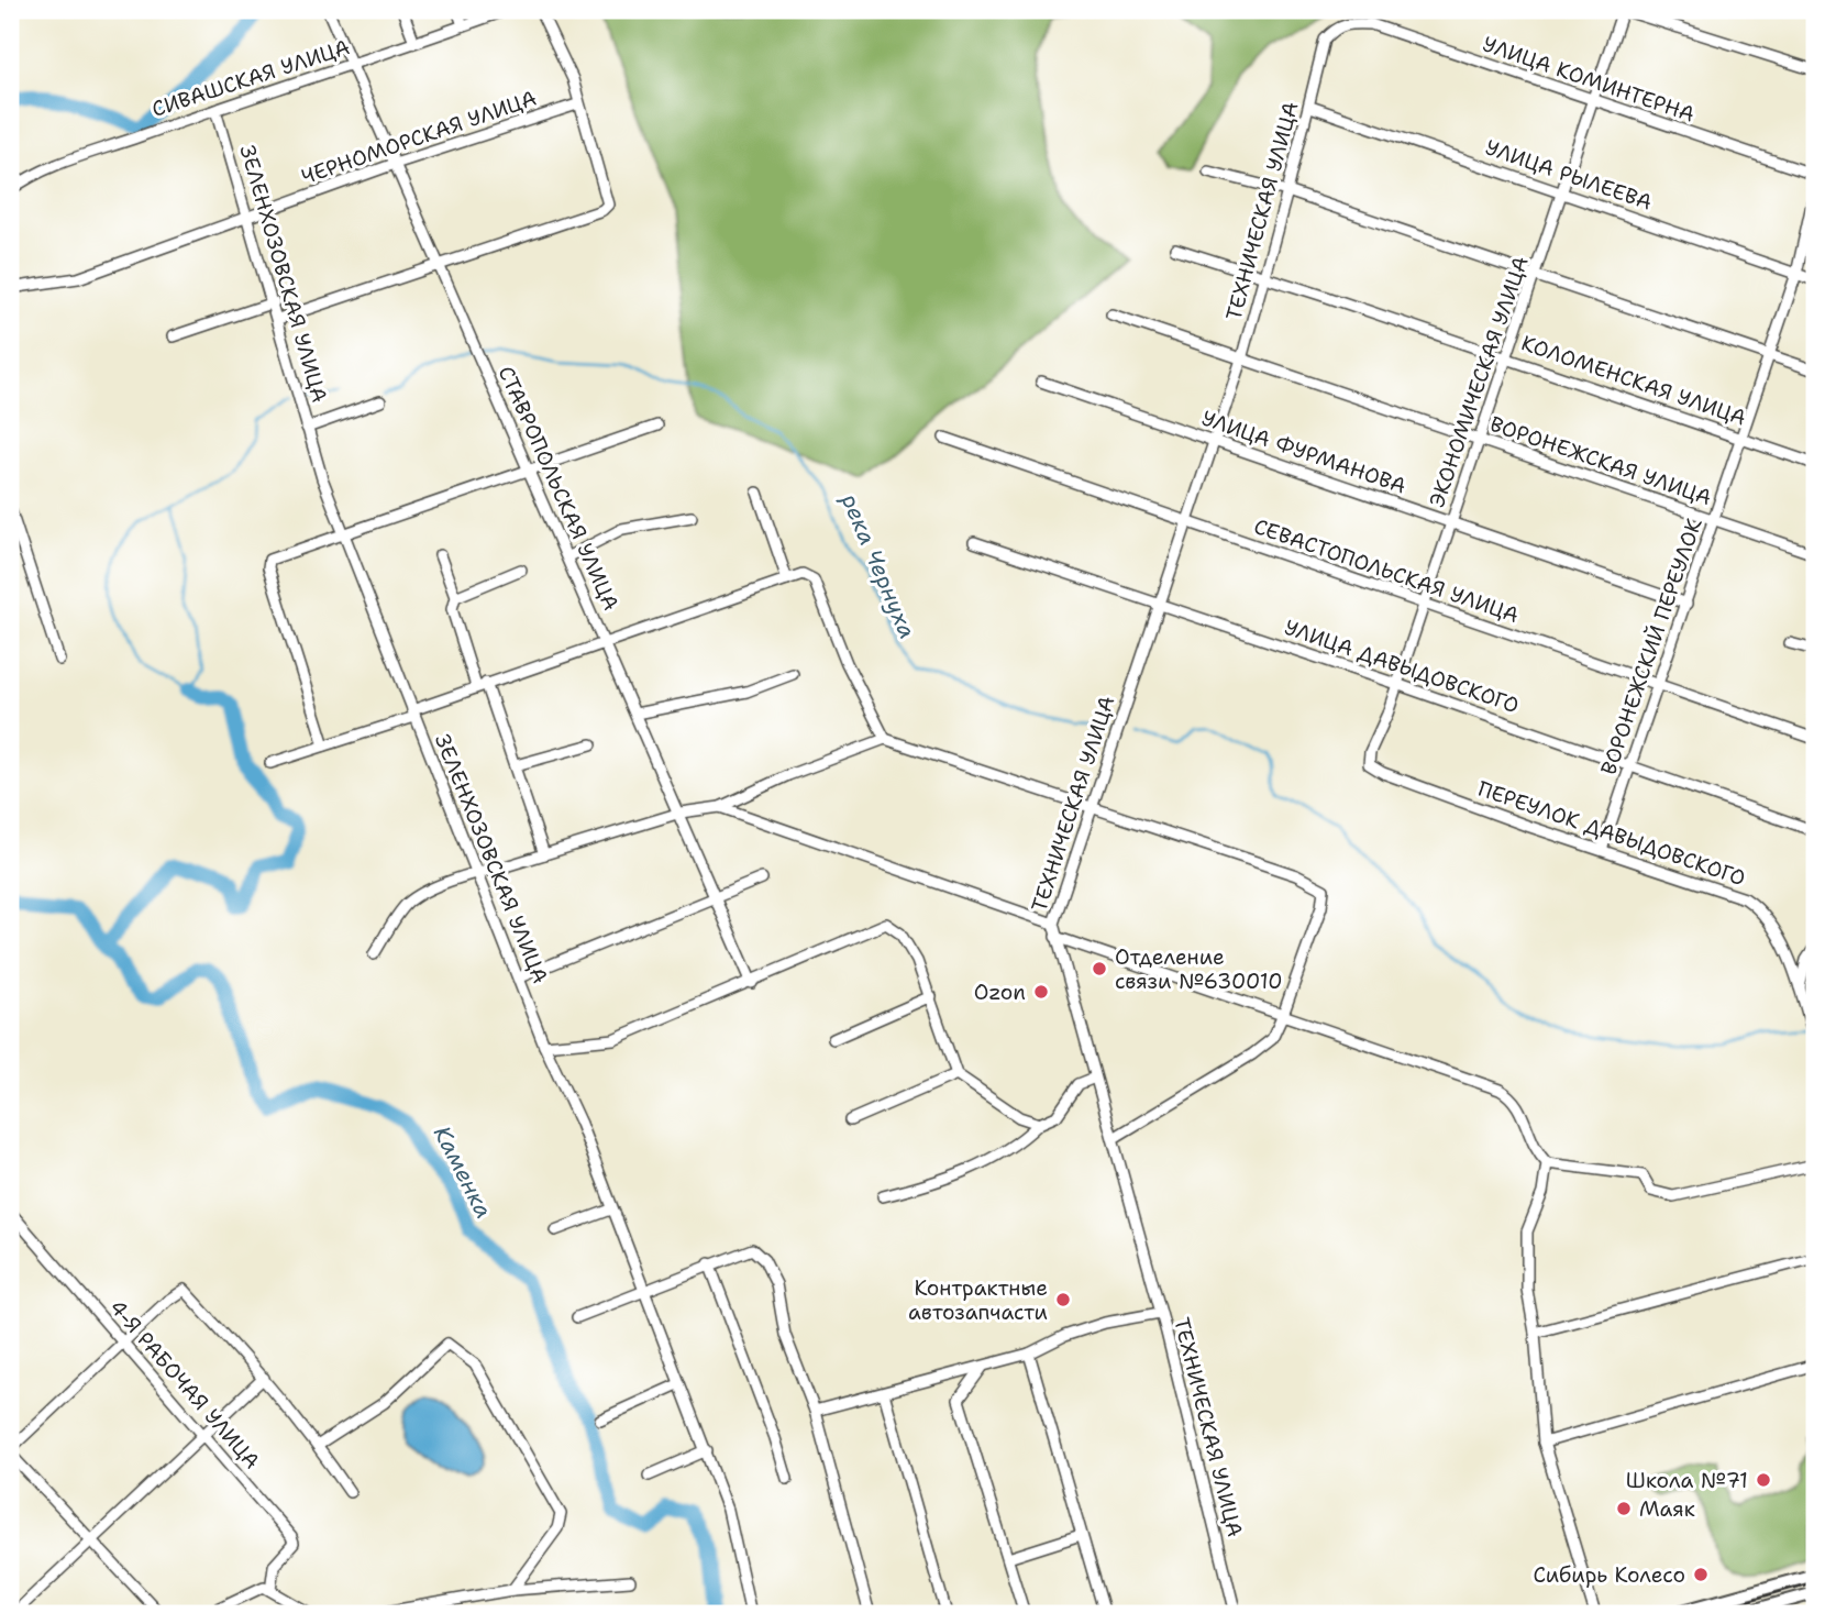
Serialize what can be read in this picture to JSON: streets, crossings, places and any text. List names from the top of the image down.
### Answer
{
  "streets": {
    "street": [
      "СИВАШСКАЯ УЛИЦА",
      "УЛИЦА КОМИНТЕРНА",
      "ЧЕРНОМОРСКАЯ УЛИЦА",
      "УЛИЦА РЫЛЕЕВА",
      "ТЕХНИЧЕСКАЯ УЛИЦА",
      "ЗЕЛЕНХОЗОВСКАЯ УЛИЦА",
      "КОЛОМЕНСКАЯ УЛИЦА",
      "ЭКОНОМИЧЕСКАЯ УЛИЦА",
      "УЛИЦА ФУРМАНОВА",
      "ВОРОНЕЖСКАЯ УЛИЦА",
      "СТАВРОПОЛЬСКАЯ УЛИЦА",
      "СЕВАСТОПОЛЬСКАЯ УЛИЦА",
      "ВОРОНЕЖСКИЙ ПЕРЕУЛОК",
      "УЛИЦА ДАВЫДОВСКОГО",
      "ПЕРЕУЛОК ДАВЫДОВСКОГО",
      "4-Я РАБОЧАЯ УЛИЦА"
    ]
  },
  "crossings": [
    ["СИВАШСКАЯ УЛИЦА", "ЗЕЛЕНХОЗОВСКАЯ УЛИЦА"],
    ["СИВАШСКАЯ УЛИЦА", "СТАВРОПОЛЬСКАЯ УЛИЦА"],
    ["УЛИЦА КОМИНТЕРНА", "ТЕХНИЧЕСКАЯ УЛИЦА"],
    ["УЛИЦА КОМИНТЕРНА", "ЭКОНОМИЧЕСКАЯ УЛИЦА"],
    ["ЧЕРНОМОРСКАЯ УЛИЦА", "ЗЕЛЕНХОЗОВСКАЯ УЛИЦА"],
    ["ЧЕРНОМОРСКАЯ УЛИЦА", "СТАВРОПОЛЬСКАЯ УЛИЦА"],
    ["УЛИЦА РЫЛЕЕВА", "ТЕХНИЧЕСКАЯ УЛИЦА"],
    ["УЛИЦА РЫЛЕЕВА", "ЭКОНОМИЧЕСКАЯ УЛИЦА"],
    ["УЛИЦА РЫЛЕЕВА", "ВОРОНЕЖСКИЙ ПЕРЕУЛОК"],
    ["ТЕХНИЧЕСКАЯ УЛИЦА", "КОЛОМЕНСКАЯ УЛИЦА"],
    ["ТЕХНИЧЕСКАЯ УЛИЦА", "УЛИЦА ФУРМАНОВА"],
    ["ТЕХНИЧЕСКАЯ УЛИЦА", "ВОРОНЕЖСКАЯ УЛИЦА"],
    ["ТЕХНИЧЕСКАЯ УЛИЦА", "СЕВАСТОПОЛЬСКАЯ УЛИЦА"],
    ["ТЕХНИЧЕСКАЯ УЛИЦА", "УЛИЦА ДАВЫДОВСКОГО"],
    ["КОЛОМЕНСКАЯ УЛИЦА", "ЭКОНОМИЧЕСКАЯ УЛИЦА"],
    ["КОЛОМЕНСКАЯ УЛИЦА", "ВОРОНЕЖСКИЙ ПЕРЕУЛОК"],
    ["ЭКОНОМИЧЕСКАЯ УЛИЦА", "УЛИЦА ФУРМАНОВА"],
    ["ЭКОНОМИЧЕСКАЯ УЛИЦА", "ВОРОНЕЖСКАЯ УЛИЦА"],
    ["ЭКОНОМИЧЕСКАЯ УЛИЦА", "СЕВАСТОПОЛЬСКАЯ УЛИЦА"],
    ["ЭКОНОМИЧЕСКАЯ УЛИЦА", "УЛИЦА ДАВЫДОВСКОГО"],
    ["ЭКОНОМИЧЕСКАЯ УЛИЦА", "ПЕРЕУЛОК ДАВЫДОВСКОГО"],
    ["УЛИЦА ФУРМАНОВА", "ВОРОНЕЖСКИЙ ПЕРЕУЛОК"],
    ["ВОРОНЕЖСКАЯ УЛИЦА", "ВОРОНЕЖСКИЙ ПЕРЕУЛОК"],
    ["СЕВАСТОПОЛЬСКАЯ УЛИЦА", "ВОРОНЕЖСКИЙ ПЕРЕУЛОК"],
    ["ВОРОНЕЖСКИЙ ПЕРЕУЛОК", "УЛИЦА ДАВЫДОВСКОГО"],
    ["ВОРОНЕЖСКИЙ ПЕРЕУЛОК", "ПЕРЕУЛОК ДАВЫДОВСКОГО"]
  ],
  "water": ["река Чернуха", "Каменка"],
  "places": [
    "Отделение связи №630010",
    "Ozon",
    "Контрактные автозапчасти",
    "Школа №71",
    "Маяк",
    "Сибирь Колесо"
  ]
}
